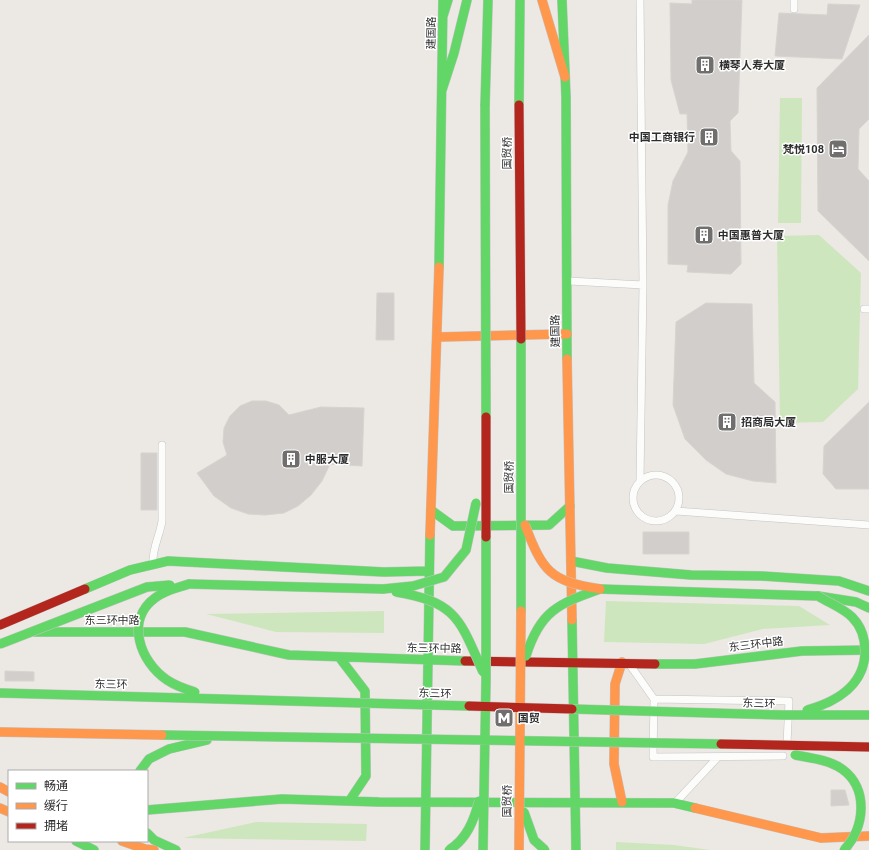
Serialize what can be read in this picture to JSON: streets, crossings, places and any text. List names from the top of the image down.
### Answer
{
  "streets": {
    "main road": [
      "建国路",
      "国贸桥",
      "东三环中路",
      "东三环"
    ]
  },
  "crossings": [
    ["建国路", "东三环中路"]
  ],
  "places": {
    "building": [
      "横琴人寿大厦",
      "中国工商银行",
      "中国惠普大厦",
      "招商局大厦",
      "中服大厦"
    ],
    "hotel": ["梵悦108"],
    "metro station": ["国贸"]
  },
  "legend": ["畅通", "缓行", "拥堵"]
}
